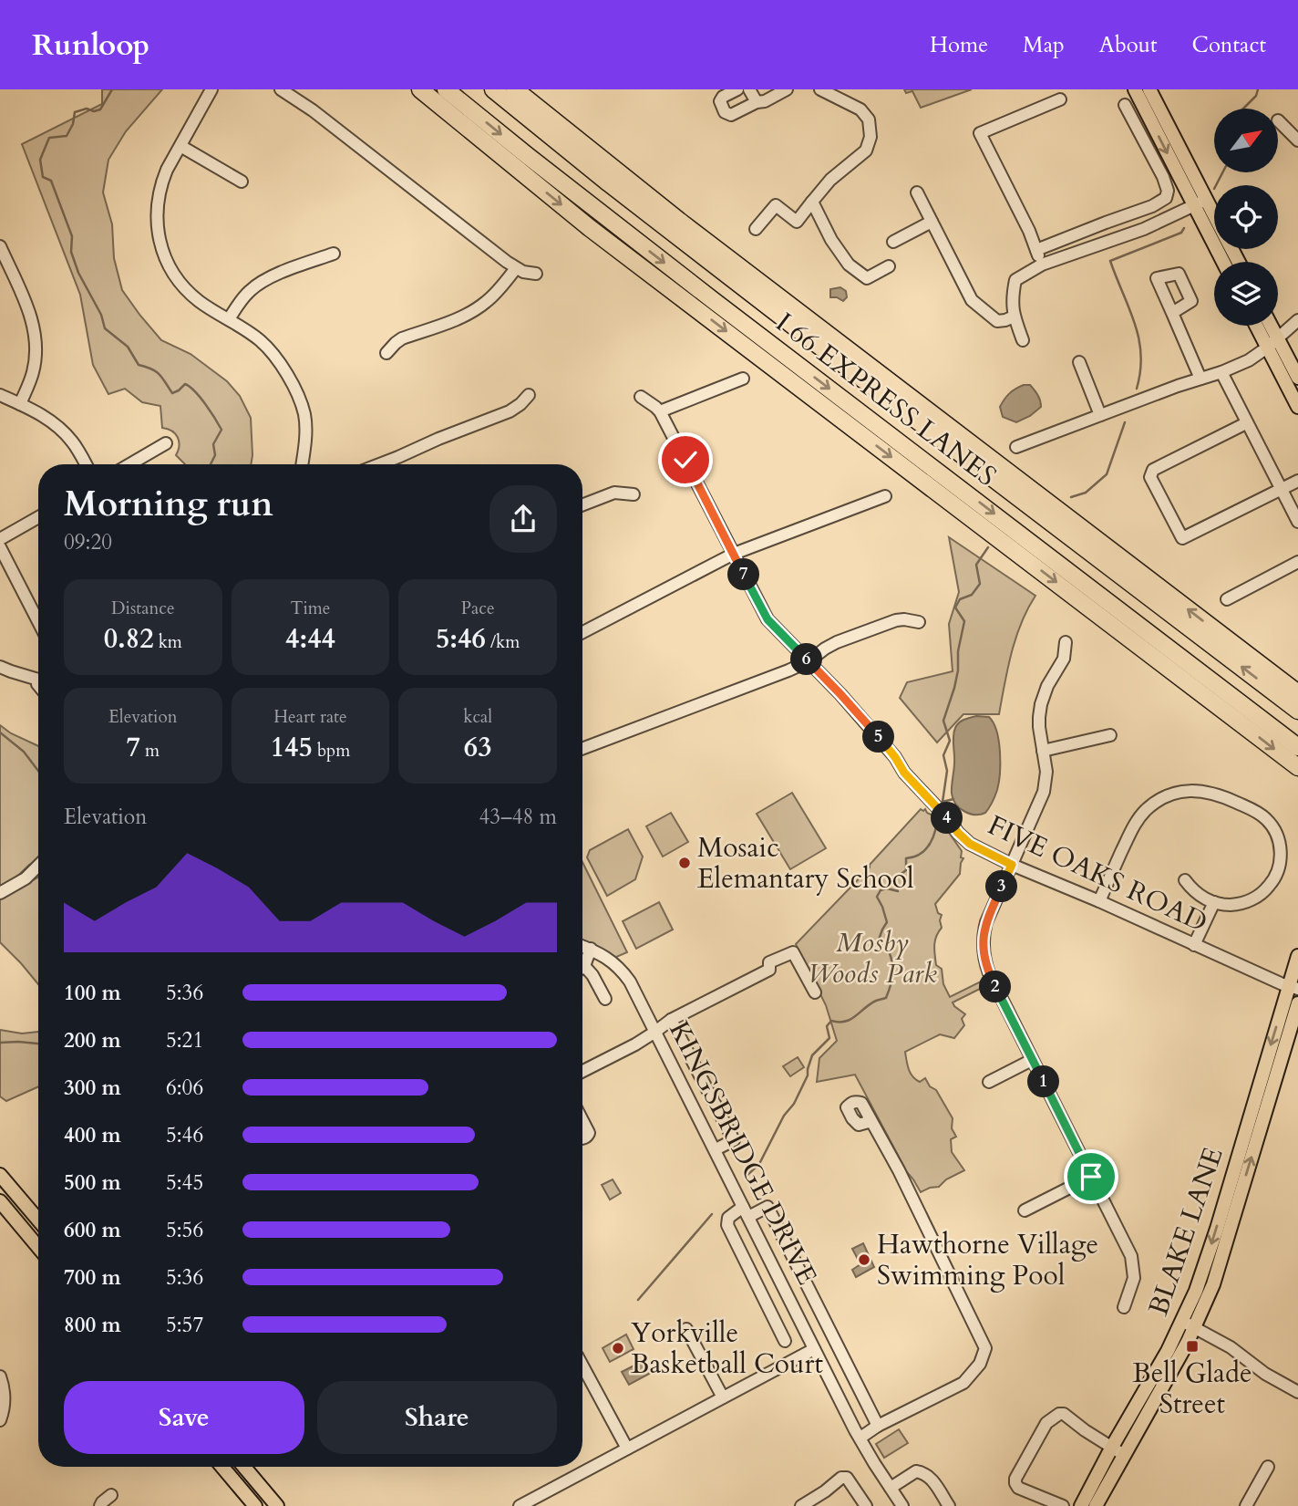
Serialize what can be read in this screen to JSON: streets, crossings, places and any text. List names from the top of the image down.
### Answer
{
  "streets": {
    "highway": ["I 66 EXPRESS LANES"],
    "main road": ["BLAKE LANE"],
    "street": ["FIVE OAKS ROAD", "KINGSBRIDGE DRIVE"]
  },
  "crossings": [
    ["FIVE OAKS ROAD", "BLAKE LANE"]
  ],
  "parks": ["Mosby Woods Park"],
  "places": {
    "other": ["Mosaic Elemantary School", "Hawthorne Village Swimming Pool", "Yorkville Basketball Court"],
    "transit": ["Bell Glade Street"]
  },
  "north": "top right",
  "page": {
    "header": "Runloop",
    "nav": [
      "Home",
      "Map",
      "About",
      "Contact"
    ],
    "heading": ["Morning run", "09:20"],
    "pins": [
      "7",
      "6",
      "5",
      "4",
      "3",
      "2",
      "1"
    ],
    "stats": [
      ["Distance", "0.82 km"],
      ["Time", "4:44"],
      ["Pace", "5:46 /km"],
      ["Elevation", "7 m"],
      ["Heart rate", "145 bpm"],
      ["kcal", "63"]
    ],
    "chart": ["Elevation", "43–48 m"],
    "list": [
      {
        "name": "100 m",
        "note": "5:36"
      },
      {
        "name": "200 m",
        "note": "5:21"
      },
      {
        "name": "300 m",
        "note": "6:06"
      },
      {
        "name": "400 m",
        "note": "5:46"
      },
      {
        "name": "500 m",
        "note": "5:45"
      },
      {
        "name": "600 m",
        "note": "5:56"
      },
      {
        "name": "700 m",
        "note": "5:36"
      },
      {
        "name": "800 m",
        "note": "5:57"
      }
    ],
    "buttons": ["Save", "Share"]
  }
}
